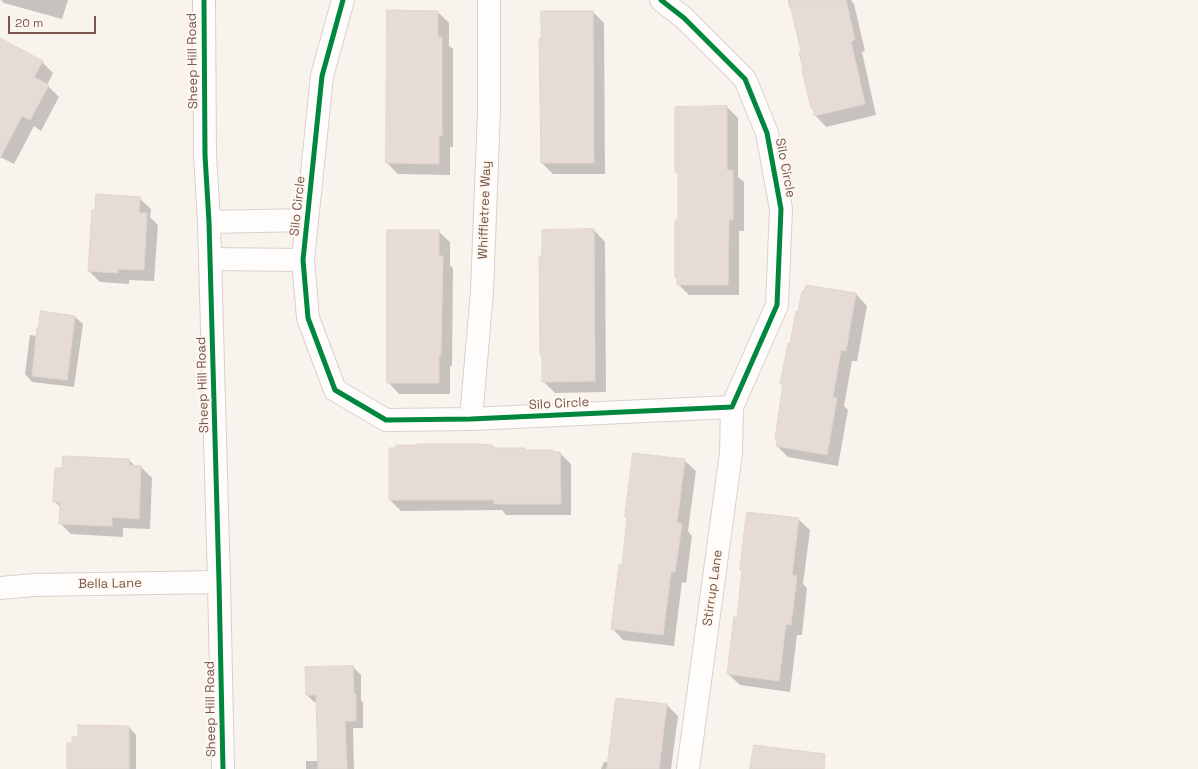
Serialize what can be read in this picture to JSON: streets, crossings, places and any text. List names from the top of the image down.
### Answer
{
  "streets": {
    "street": [
      "Sheep Hill Road",
      "Silo Circle",
      "Whiffletree Way",
      "Bella Lane",
      "Stirrup Lane"
    ]
  },
  "crossings": [
    ["Sheep Hill Road", "Silo Circle"],
    ["Sheep Hill Road", "Bella Lane"],
    ["Silo Circle", "Whiffletree Way"],
    ["Silo Circle", "Stirrup Lane"]
  ],
  "scale_bar": "20 m"
}
